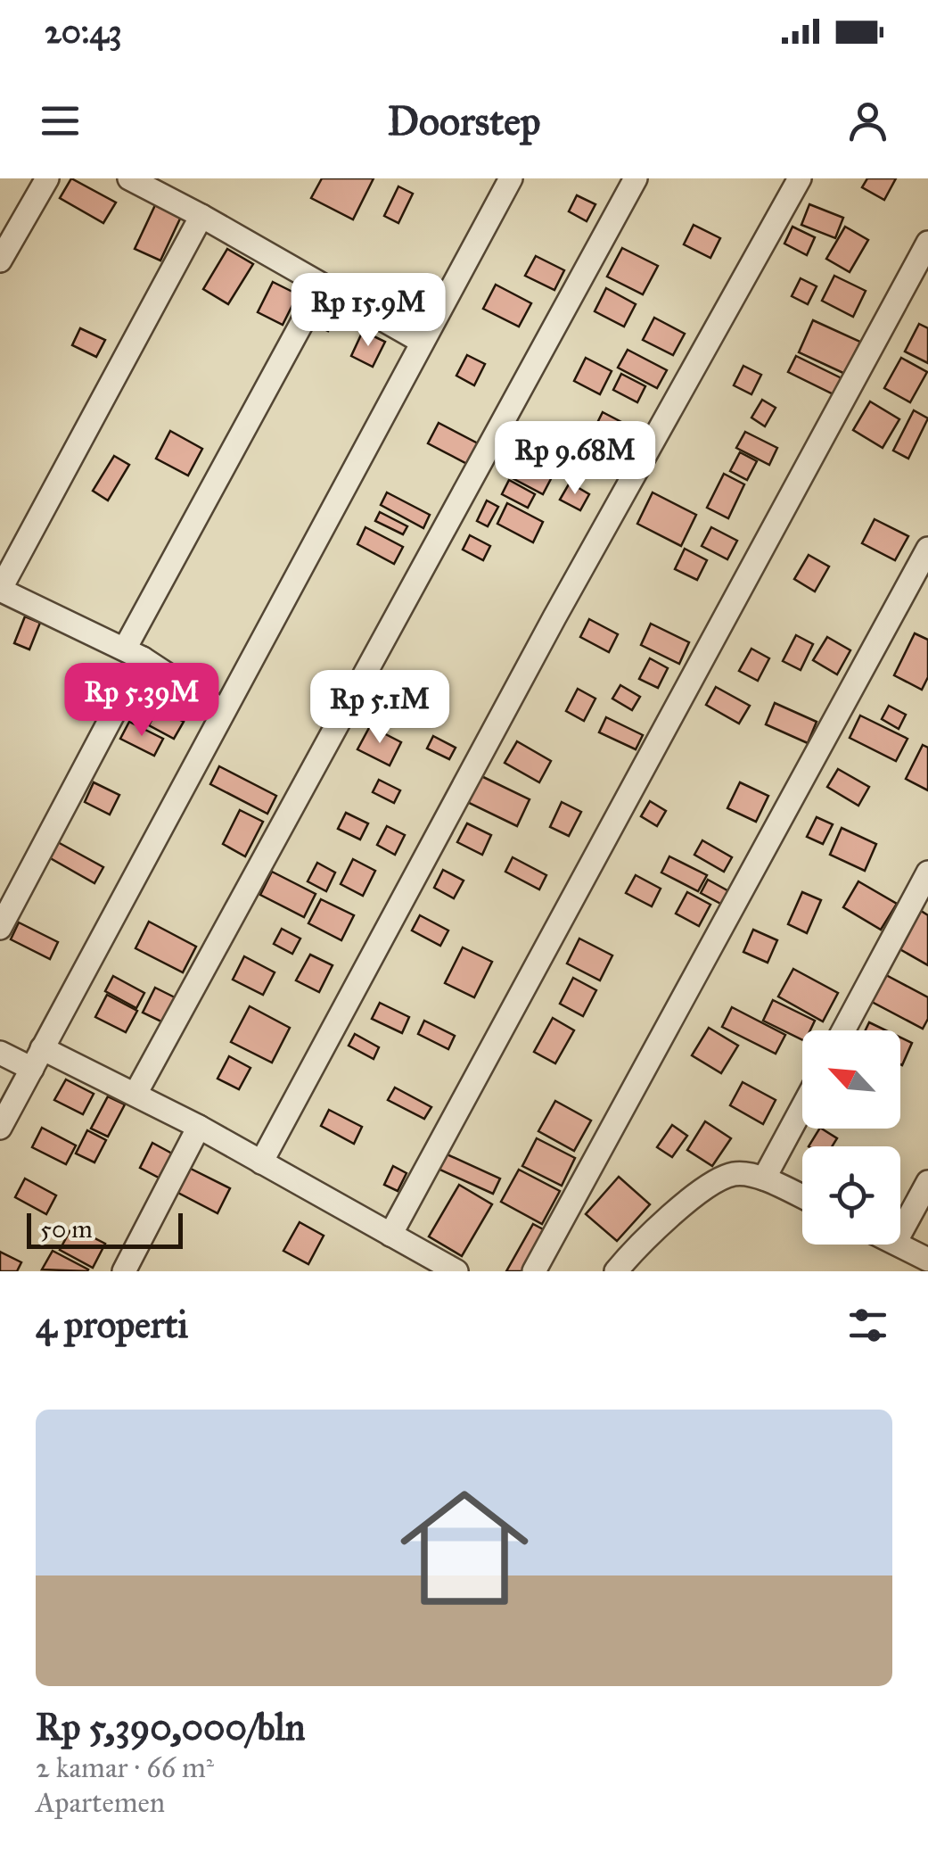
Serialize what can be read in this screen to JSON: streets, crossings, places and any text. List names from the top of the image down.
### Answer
{
  "scale_bar": "50 m",
  "north": "top left",
  "page": {
    "status": "20:43",
    "header": "Doorstep",
    "price": [
      "Rp 15.9M",
      "Rp 9.68M",
      "Rp 5.39M",
      "Rp 5.1M"
    ],
    "scale": "50 m",
    "heading": "4 properti",
    "list": [
      {
        "name": "Rp 5,390,000/bln",
        "note": "2 kamar · 66 m² · Apartemen"
      }
    ]
  }
}
